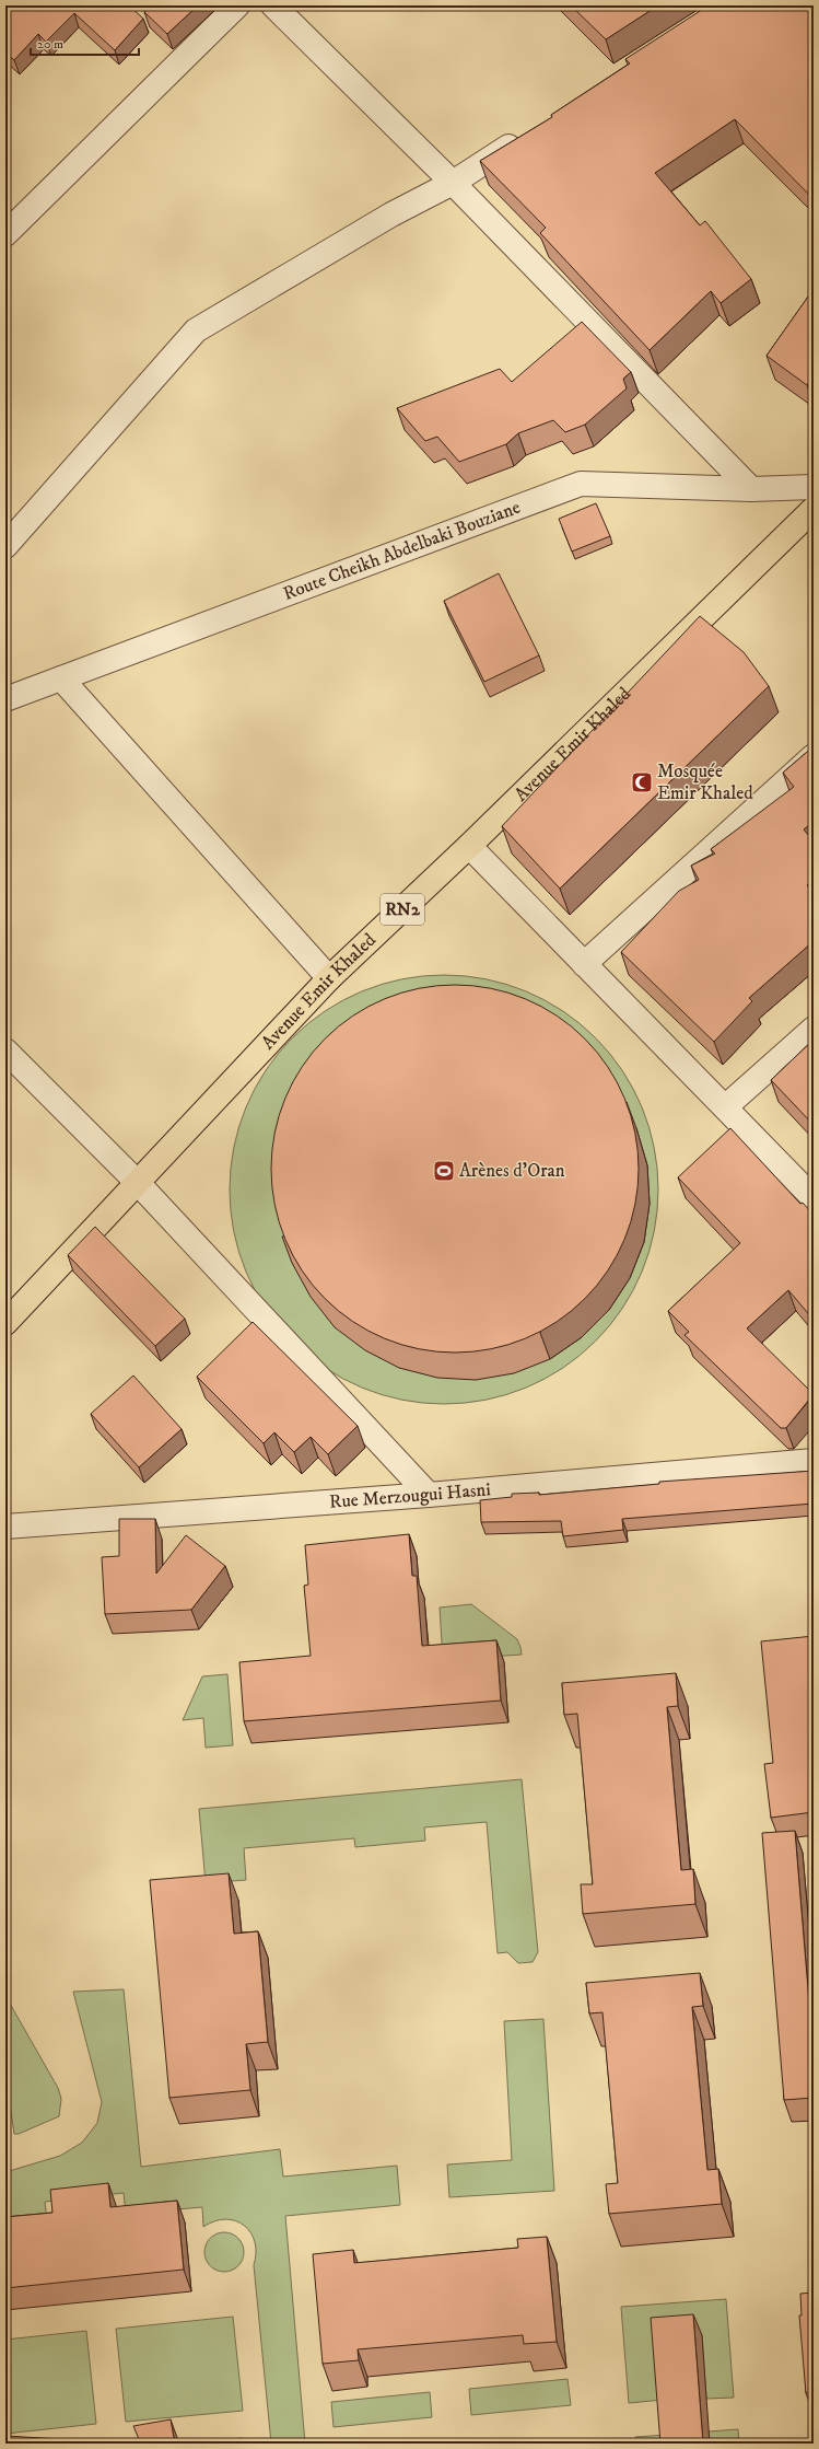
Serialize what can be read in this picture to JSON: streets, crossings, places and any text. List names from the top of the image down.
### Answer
{
  "streets": {
    "main road": ["Avenue Emir Khaled", "RN2"],
    "street": ["Route Cheikh Abdelbaki Bouziane", "Rue Merzougui Hasni"]
  },
  "places": {
    "mosque": ["Mosquée Emir Khaled"],
    "sports": ["Arènes d'Oran"]
  },
  "scale_bar": "20 m"
}
